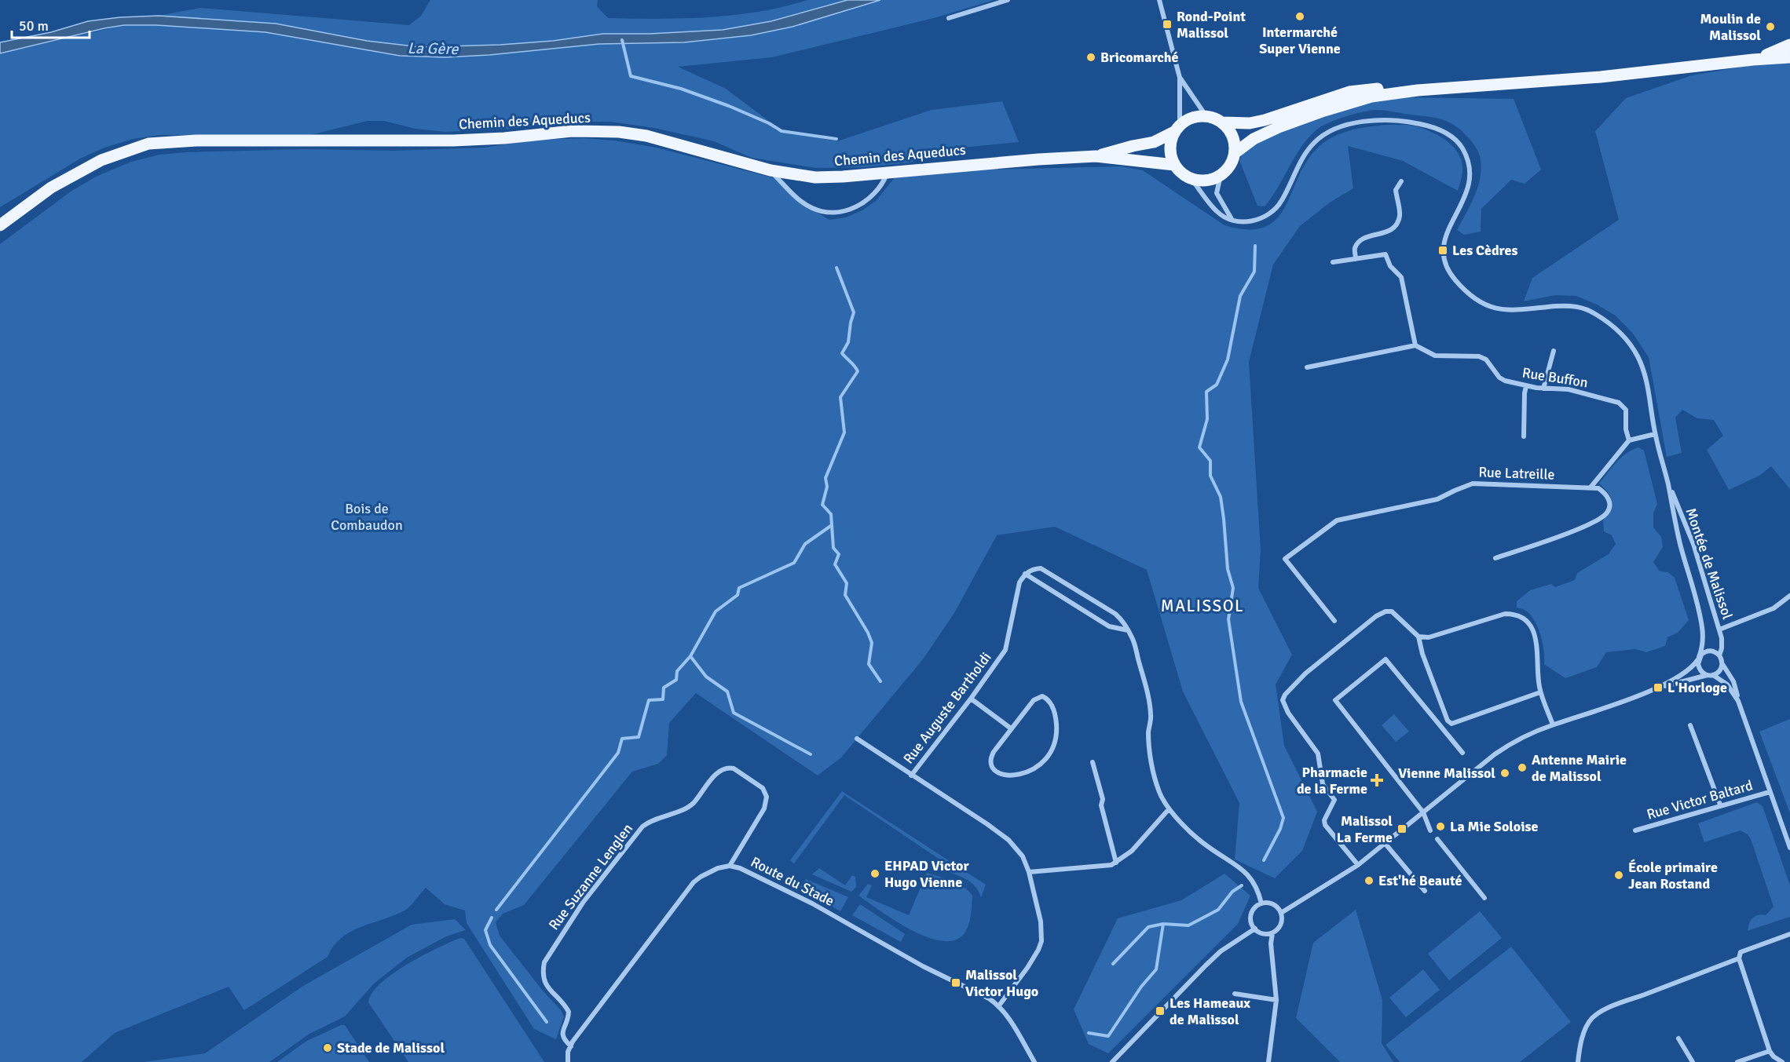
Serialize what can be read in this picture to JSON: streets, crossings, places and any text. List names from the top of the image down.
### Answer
{
  "streets": {
    "main road": ["Chemin des Aqueducs"],
    "street": [
      "Rue Buffon",
      "Rue Latreille",
      "Montée de Malissol",
      "Rue Auguste Bartholdi",
      "Rue Victor Baltard",
      "Rue Suzanne Lenglen",
      "Route du Stade"
    ]
  },
  "crossings": [
    ["Chemin des Aqueducs", "Montée de Malissol"],
    ["Montée de Malissol", "Rue Victor Baltard"],
    ["Rue Auguste Bartholdi", "Route du Stade"],
    ["Rue Suzanne Lenglen", "Route du Stade"]
  ],
  "districts": ["MALISSOL"],
  "water": ["La Gère"],
  "parks": ["Bois de Combaudon"],
  "places": {
    "other": [
      "Intermarché Super Vienne",
      "Moulin de Malissol",
      "Bricomarché",
      "Antenne Mairie de Malissol",
      "Vienne Malissol",
      "La Mie Soloise",
      "EHPAD Victor Hugo Vienne",
      "École primaire Jean Rostand",
      "Est'hé Beauté",
      "Stade de Malissol"
    ],
    "transit": [
      "Rond-Point Malissol",
      "Les Cèdres",
      "L'Horloge",
      "Malissol La Ferme",
      "Malissol Victor Hugo",
      "Les Hameaux de Malissol"
    ],
    "health": ["Pharmacie de la Ferme"]
  },
  "scale_bar": "50 m"
}
